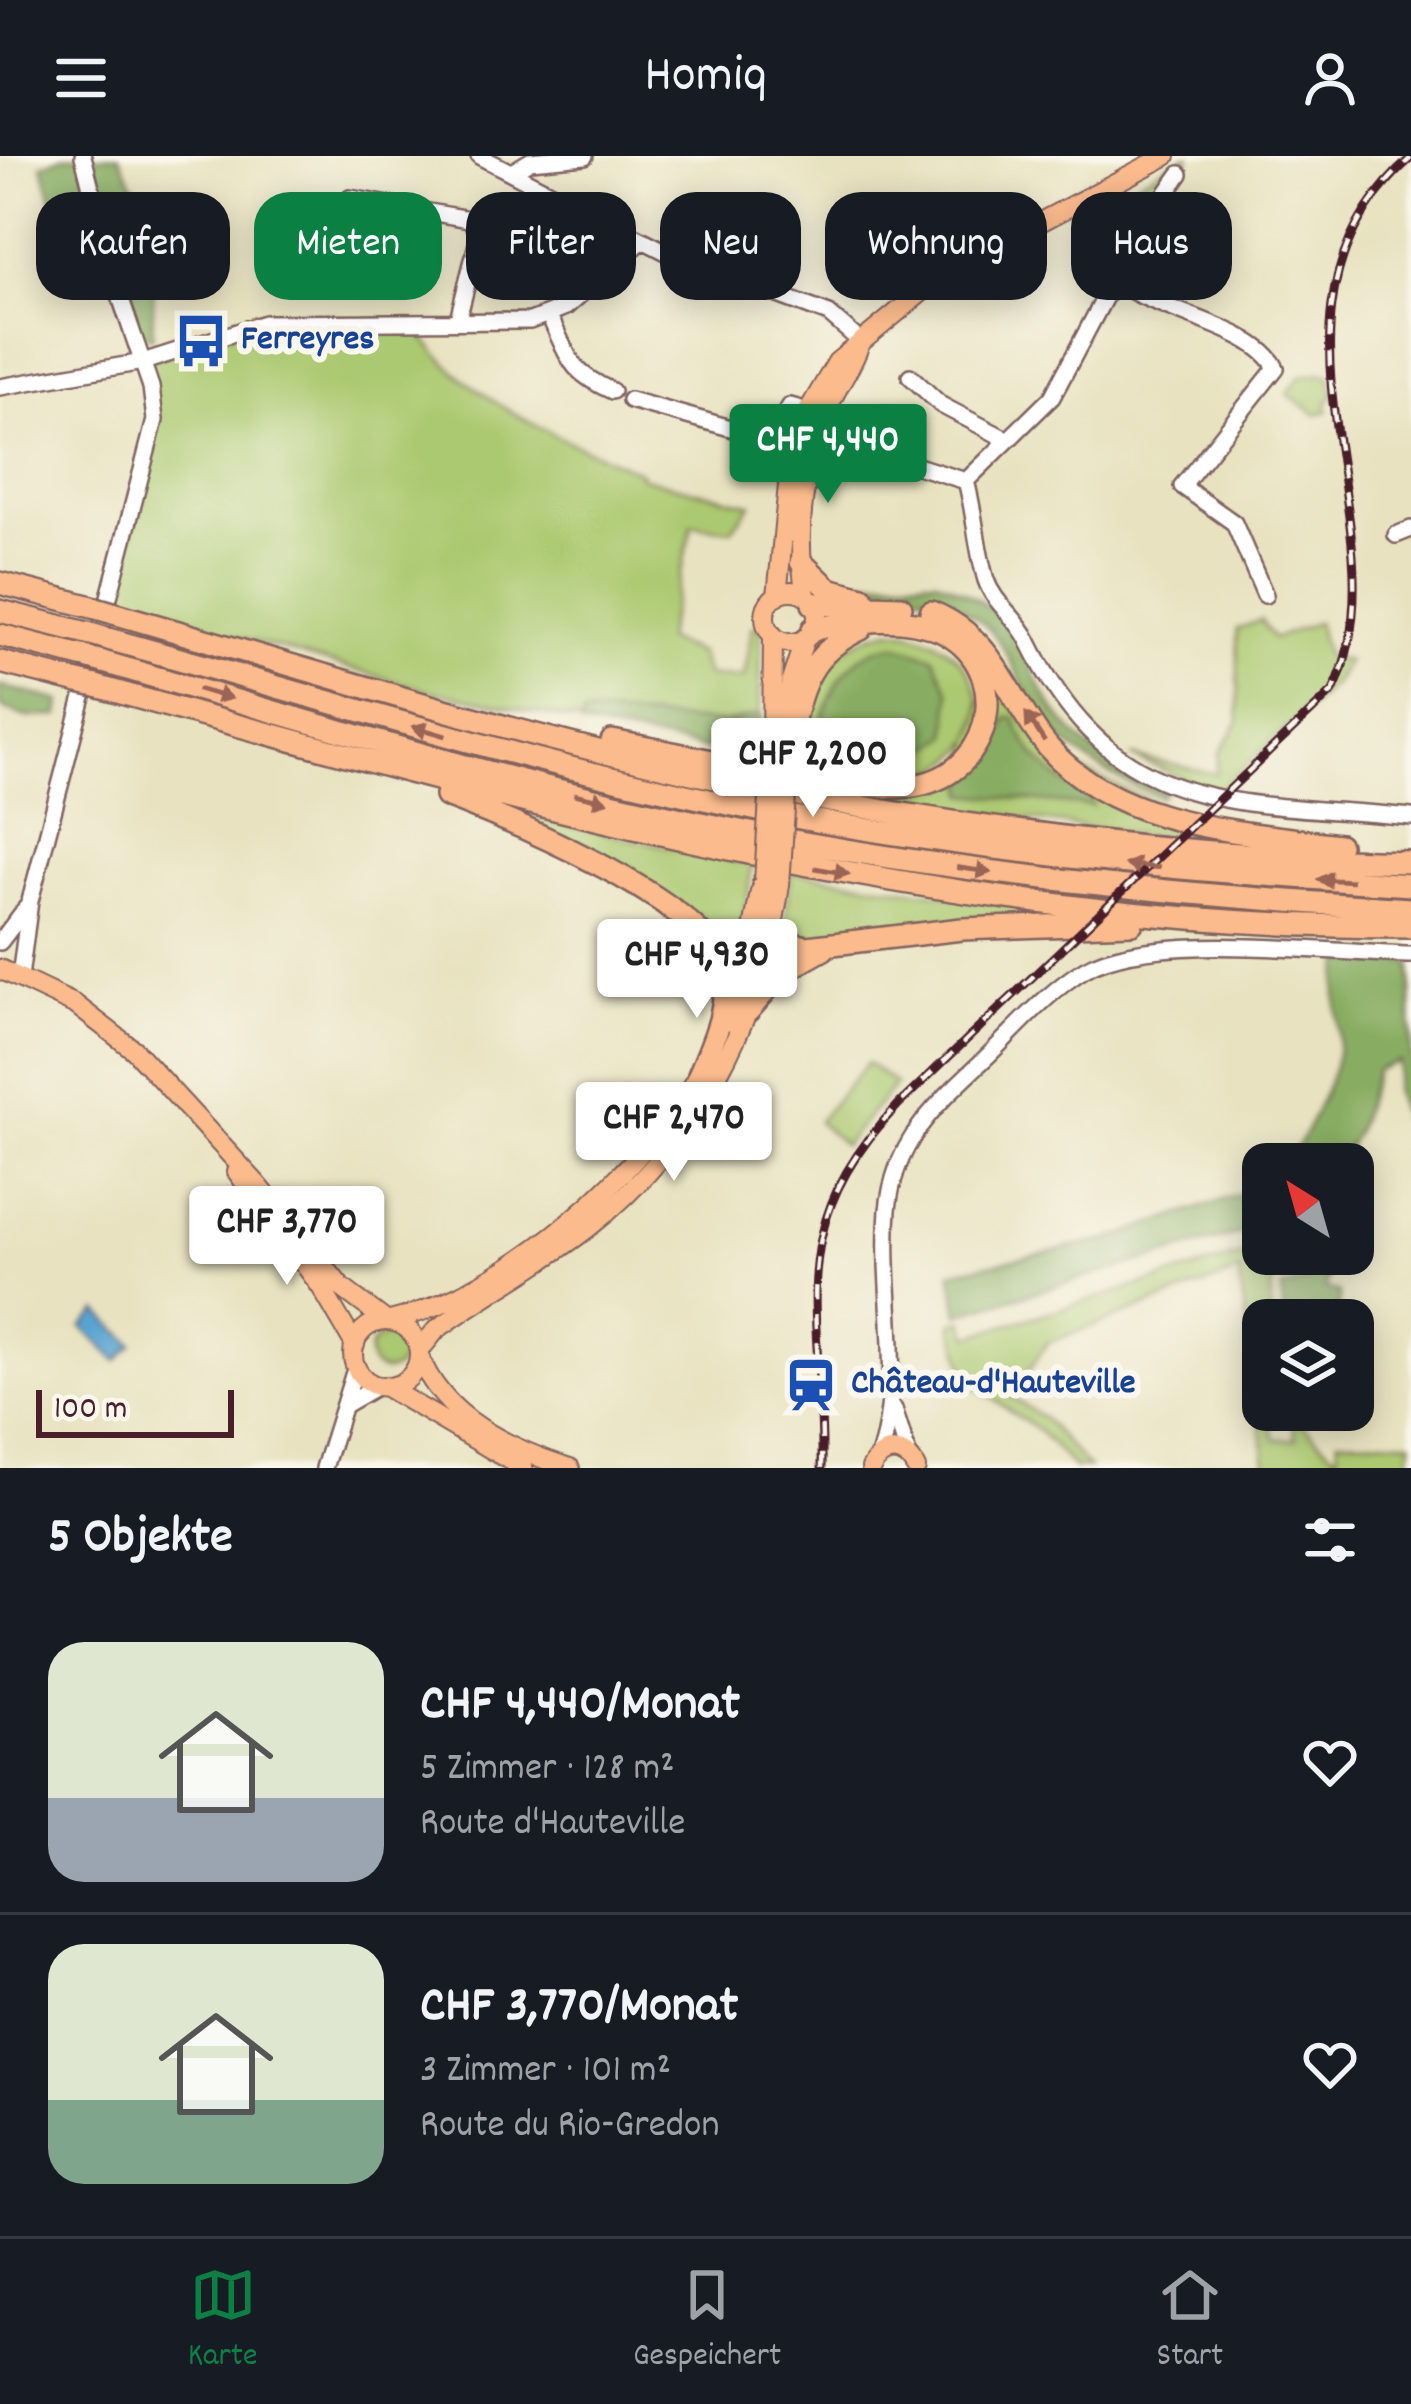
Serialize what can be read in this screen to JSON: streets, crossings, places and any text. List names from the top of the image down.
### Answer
{
  "places": {
    "bus stop": ["Ferreyres"],
    "station": ["Château-d'Hauteville"]
  },
  "scale_bar": "100 m",
  "north": "top left",
  "page": {
    "header": "Homiq",
    "chip": [
      "Kaufen",
      "Mieten",
      "Filter",
      "Neu",
      "Wohnung",
      "Haus"
    ],
    "price": [
      "CHF 4,440",
      "CHF 2,200",
      "CHF 4,930",
      "CHF 2,470",
      "CHF 3,770"
    ],
    "scale": "100 m",
    "heading": "5 Objekte",
    "list": [
      {
        "name": "CHF 4,440/Monat",
        "note": "5 Zimmer · 128 m² · Route d'Hauteville"
      },
      {
        "name": "CHF 3,770/Monat",
        "note": "3 Zimmer · 101 m² · Route du Rio-Gredon"
      }
    ],
    "tabs": ["Karte", "Gespeichert", "Start"]
  }
}
